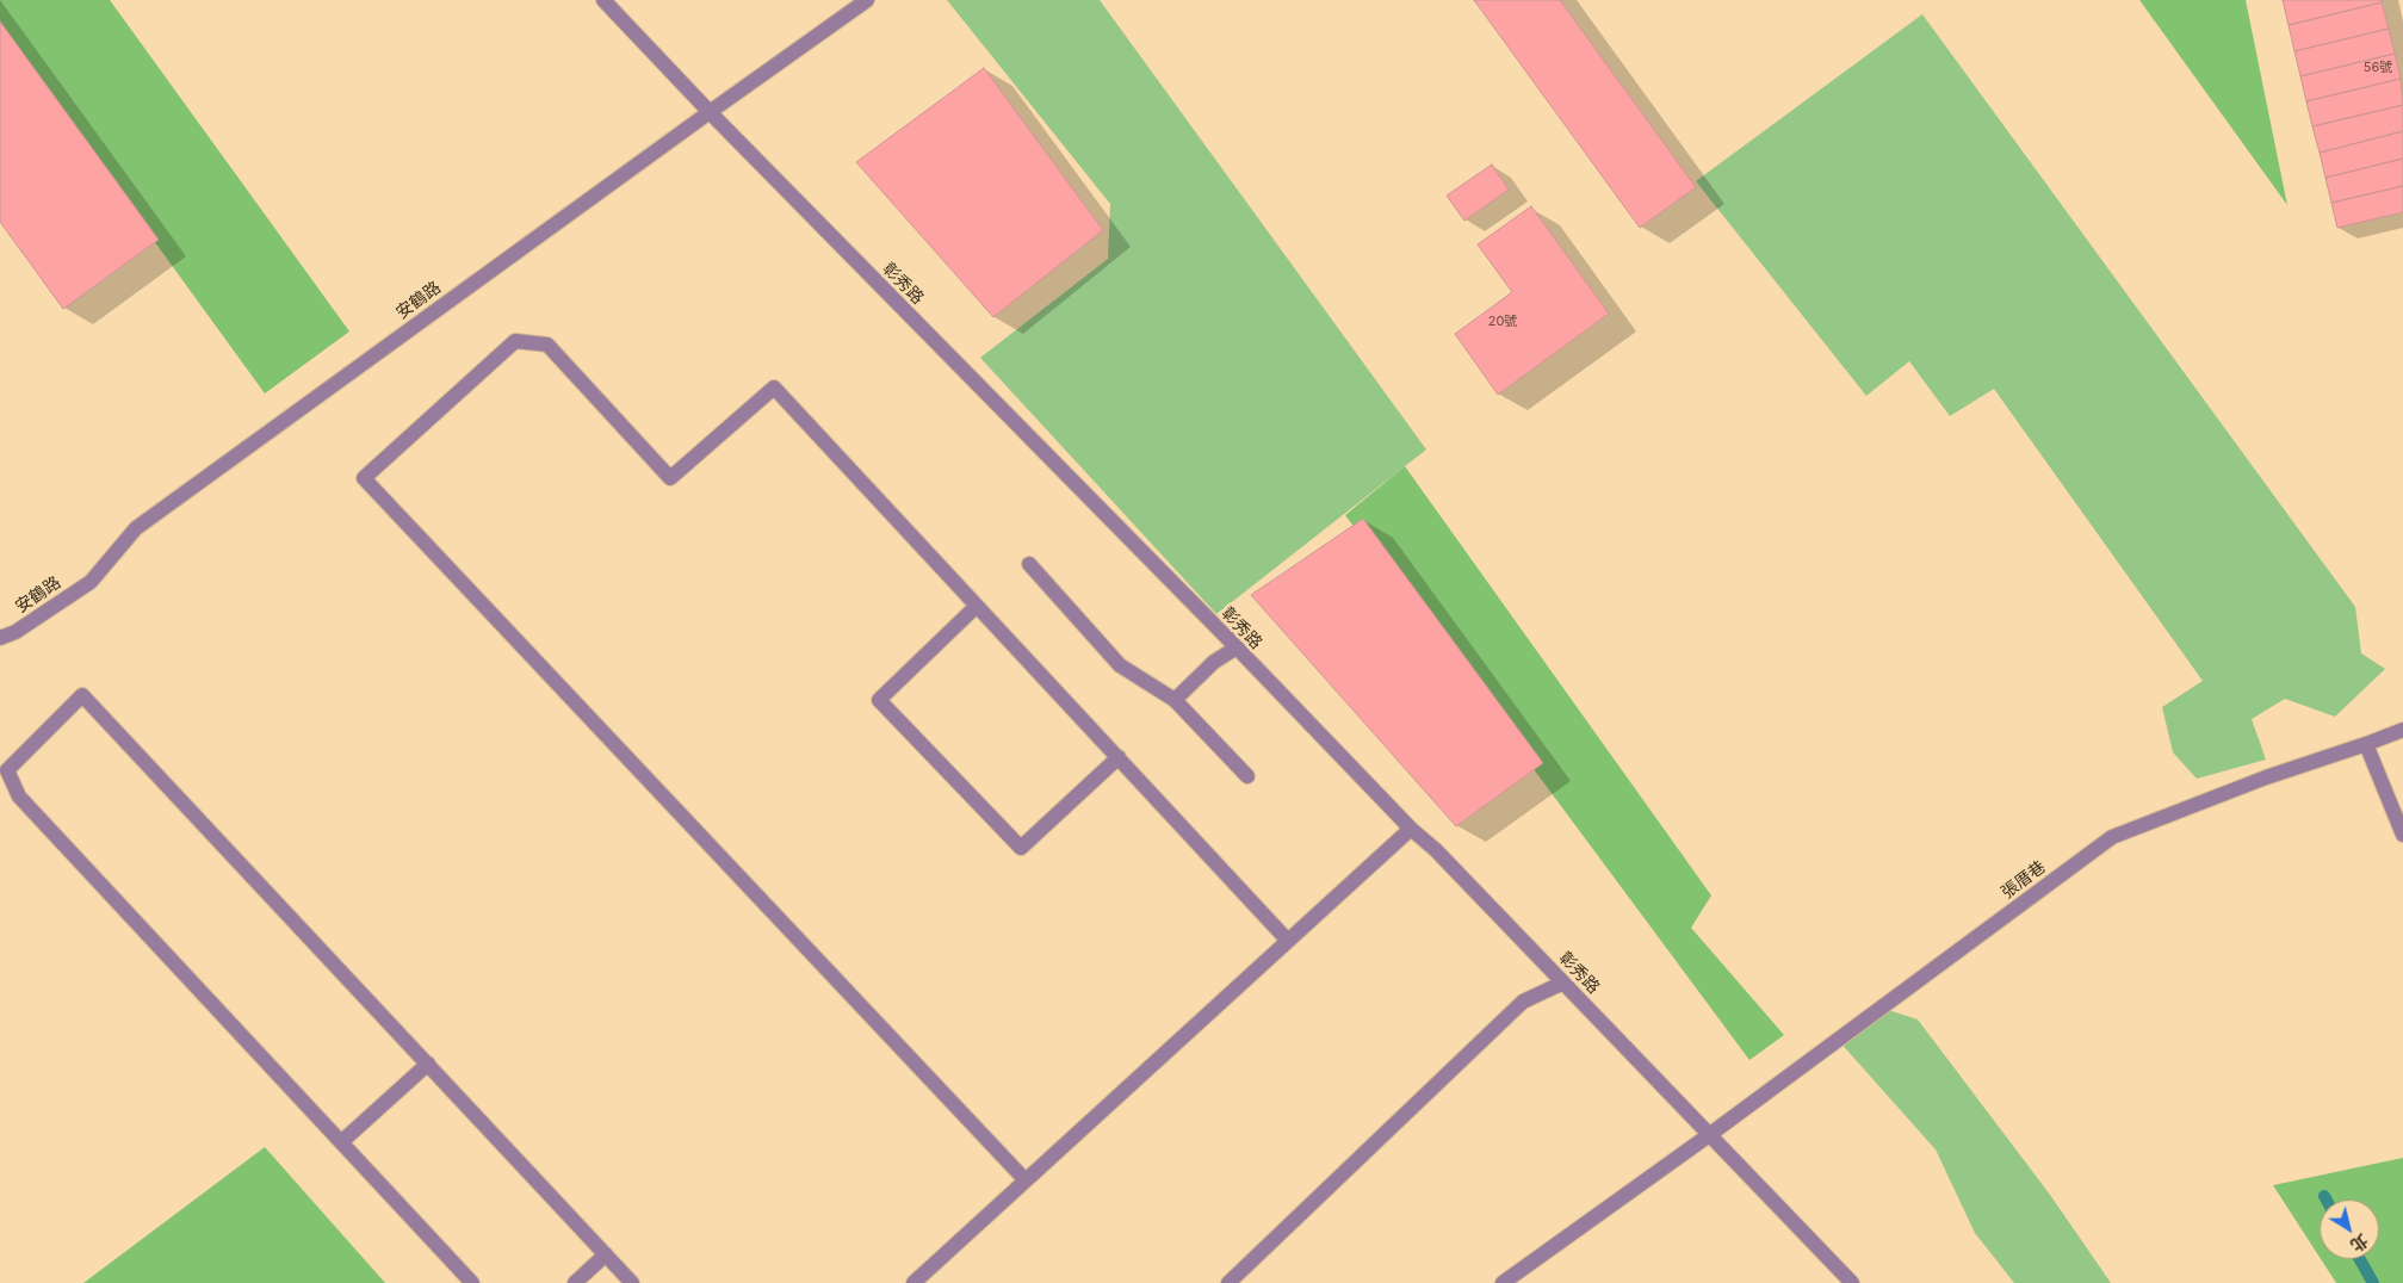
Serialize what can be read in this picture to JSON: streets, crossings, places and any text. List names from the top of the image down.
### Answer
{
  "streets": {
    "street": ["彰秀路", "安鶴路", "張厝巷"]
  },
  "crossings": [
    ["彰秀路", "安鶴路"],
    ["彰秀路", "張厝巷"]
  ],
  "house_numbers": ["56號", "20號"],
  "north": "bottom right"
}
